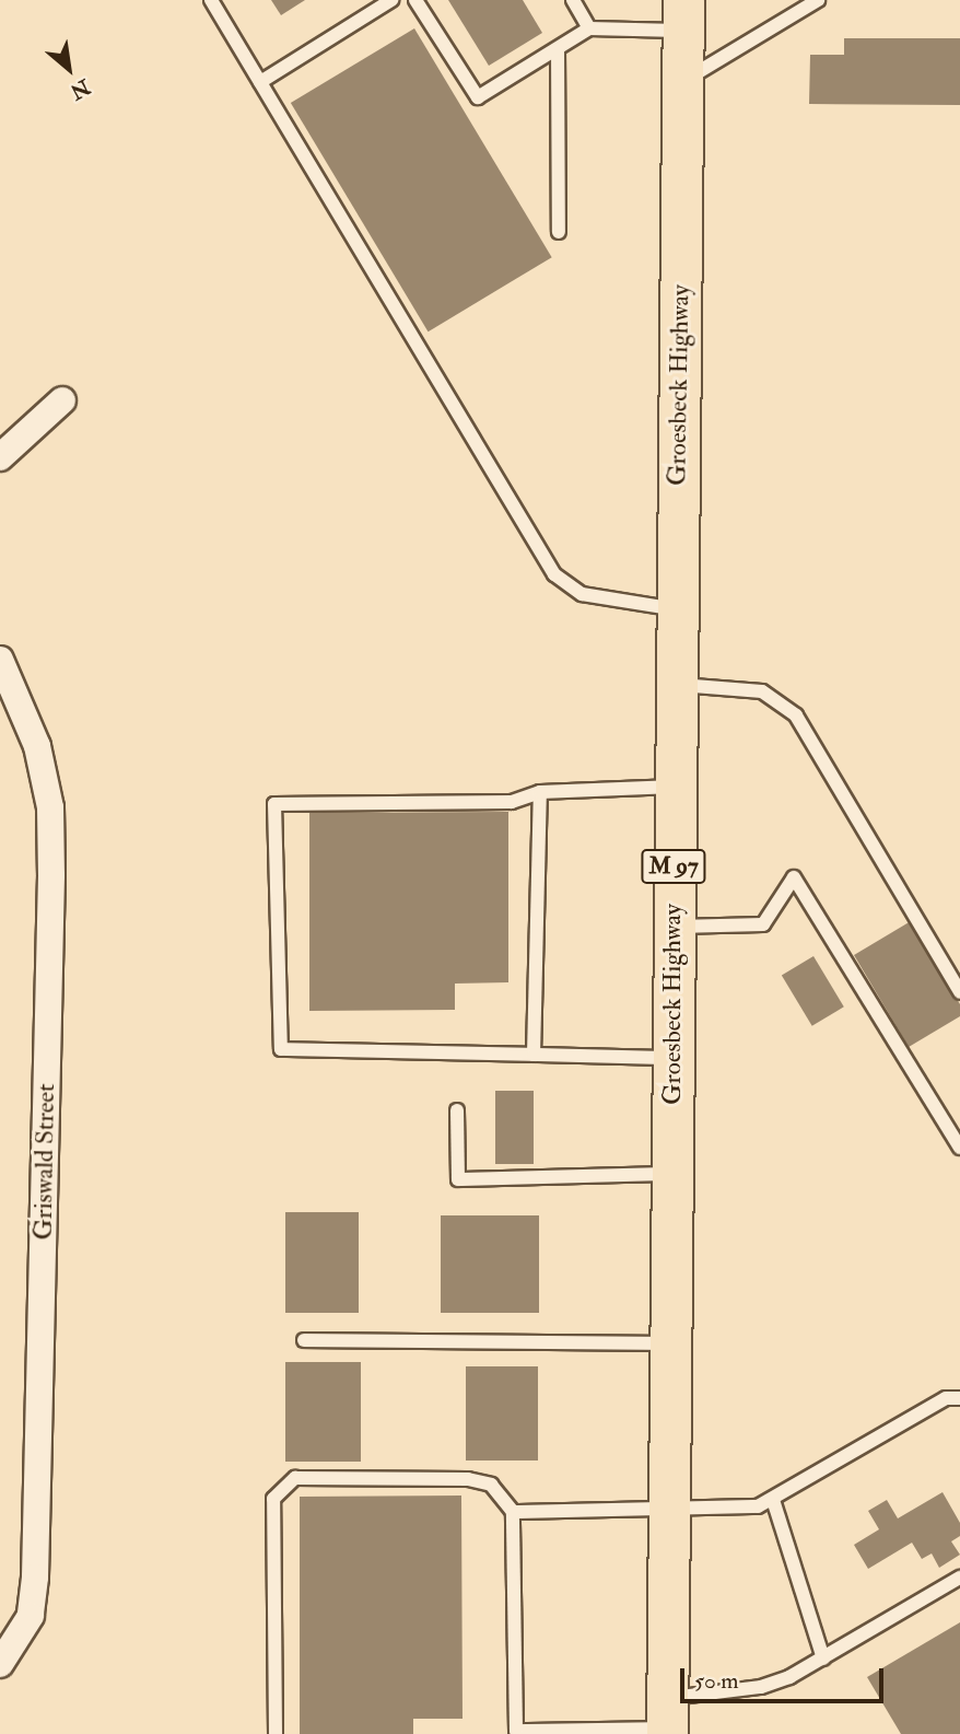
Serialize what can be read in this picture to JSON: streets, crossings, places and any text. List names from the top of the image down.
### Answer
{
  "streets": {
    "main road": ["Groesbeck Highway", "M 97"],
    "street": ["Griswald Street"]
  },
  "scale_bar": "50 m",
  "north": "bottom right"
}
